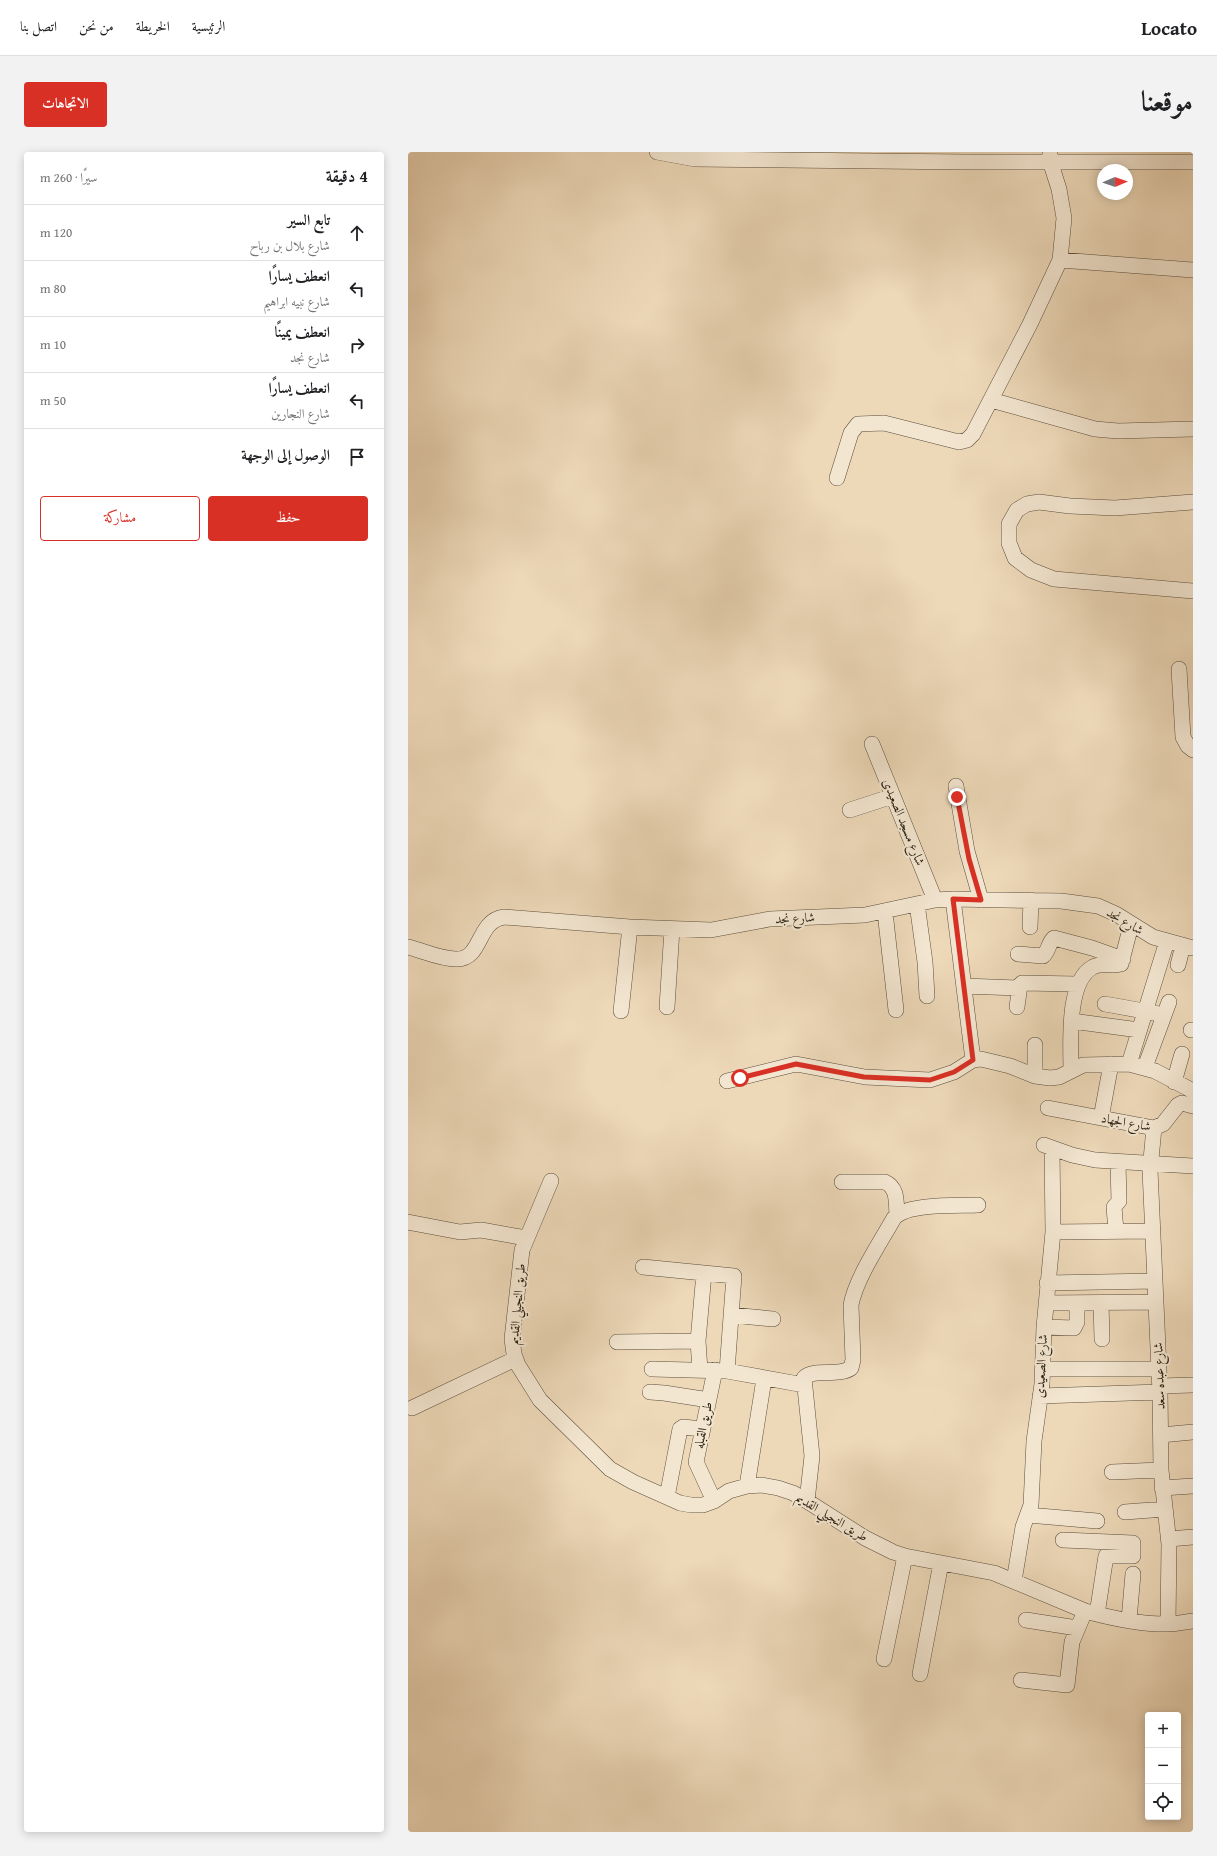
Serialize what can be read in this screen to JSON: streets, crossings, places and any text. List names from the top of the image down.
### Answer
{
  "streets": {
    "street": [
      "شارع مسجد الصعيدى",
      "شارع نجد",
      "شارع الجهاد",
      "طريق النجيلي القديم",
      "شارع الصعيدى",
      "شارع عبده سعد",
      "طريق القبله"
    ]
  },
  "crossings": [
    ["شارع مسجد الصعيدى", "شارع نجد"],
    ["شارع الجهاد", "شارع عبده سعد"],
    ["طريق النجيلي القديم", "شارع الصعيدى"],
    ["طريق النجيلي القديم", "شارع عبده سعد"],
    ["طريق النجيلي القديم", "طريق القبله"]
  ],
  "north": "right",
  "page": {
    "header": "Locato",
    "nav": [
      "الرئيسية",
      "الخريطة",
      "من نحن",
      "اتصل بنا"
    ],
    "title": "موقعنا",
    "buttons": [
      "الاتجاهات",
      ["حفظ", "مشاركة"]
    ],
    "heading": ["4 دقيقة", "سيرًا · 260 m"],
    "list": [
      ["تابع السير", "شارع بلال بن رباح", "120 m"],
      ["انعطف يسارًا", "شارع نبيه ابراهيم", "80 m"],
      ["انعطف يمينًا", "شارع نجد", "10 m"],
      ["انعطف يسارًا", "شارع النجارين", "50 m"],
      "الوصول إلى الوجهة"
    ],
    "map_buttons": ["+", "−"]
  }
}
